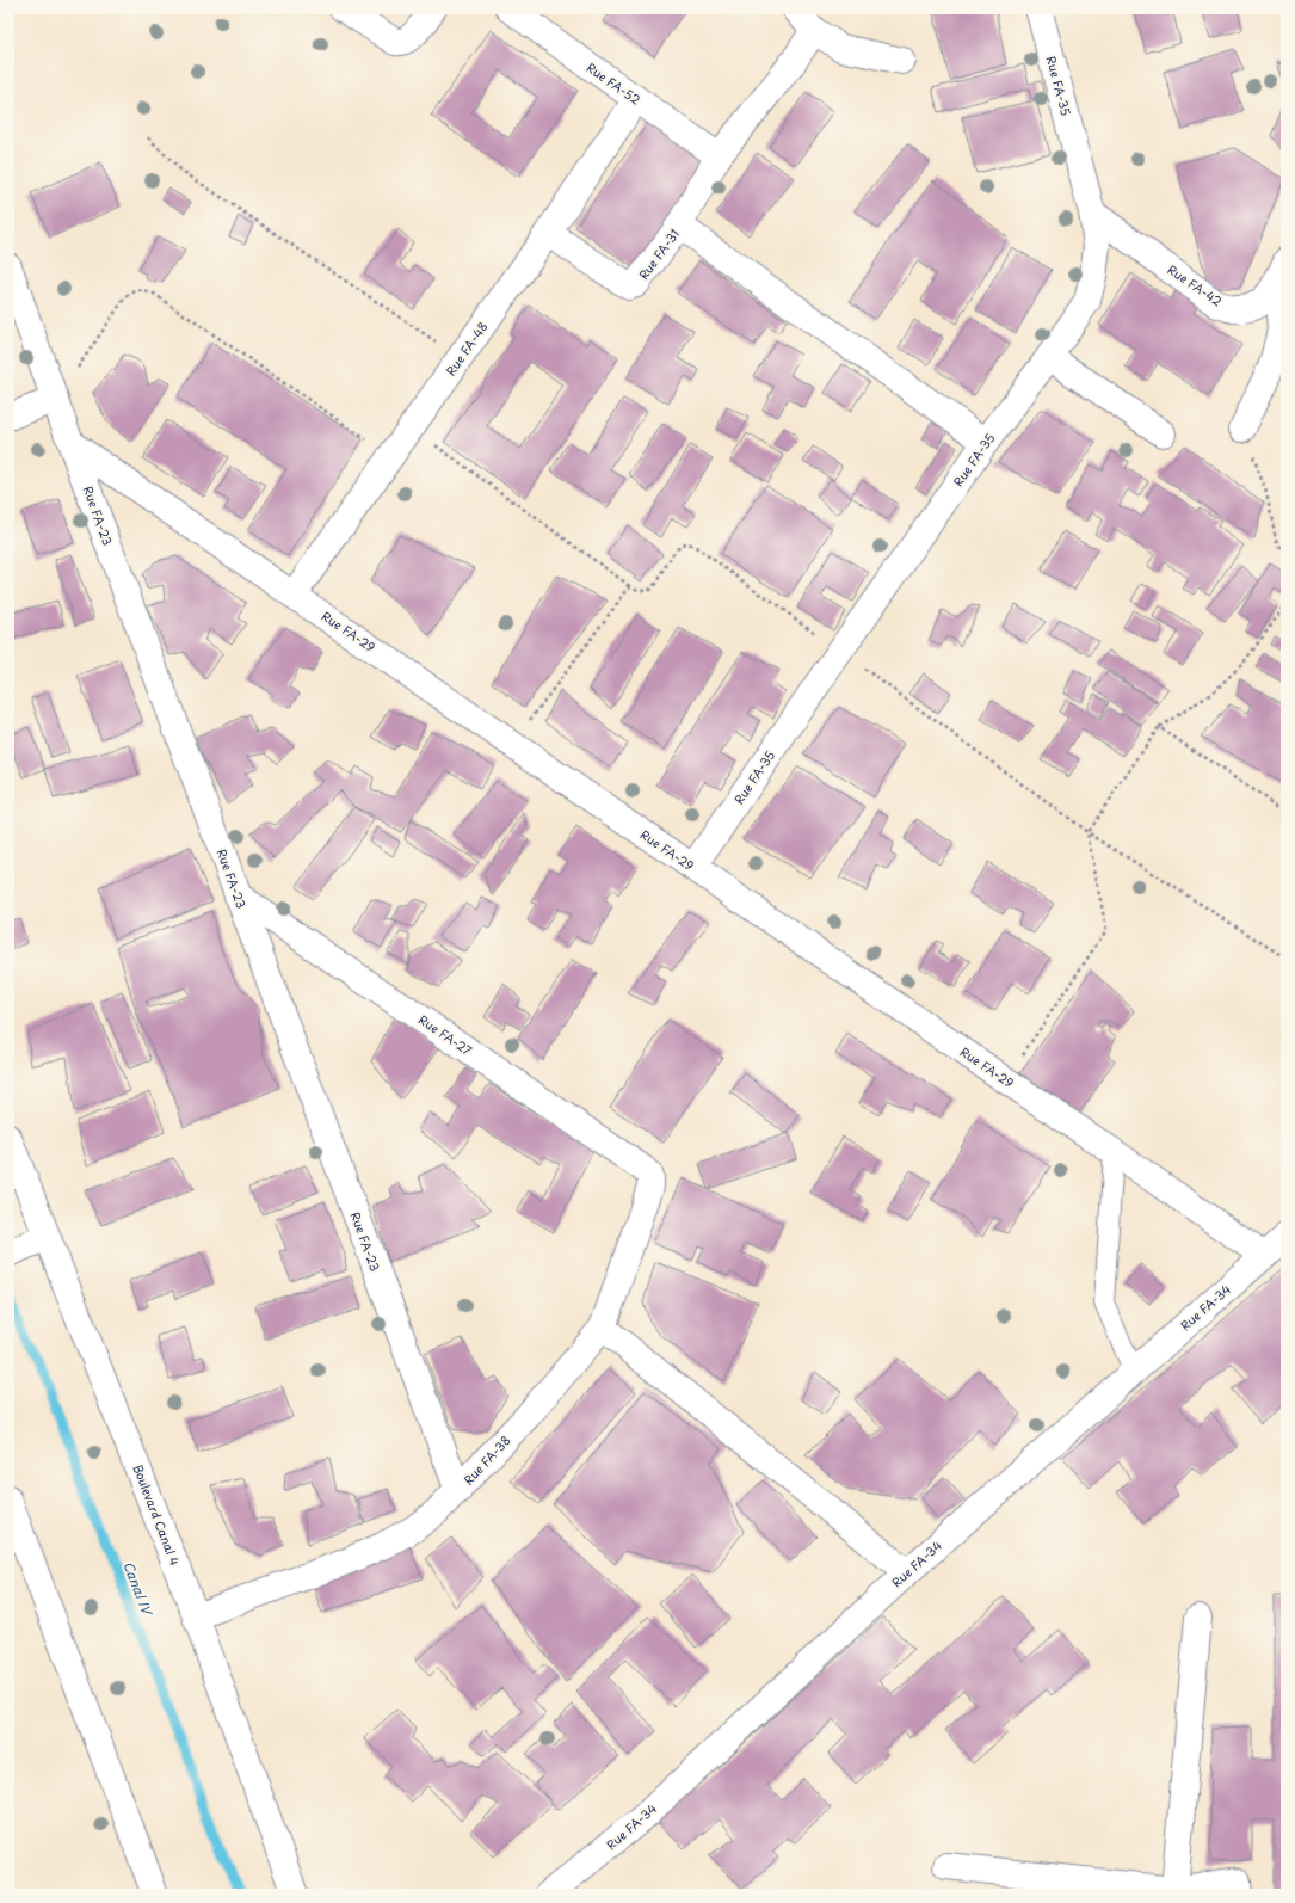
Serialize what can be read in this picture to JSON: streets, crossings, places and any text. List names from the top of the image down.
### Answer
{
  "streets": {
    "street": [
      "Rue FA-52",
      "Rue FA-35",
      "Rue FA-31",
      "Rue FA-42",
      "Rue FA-48",
      "Rue FA-23",
      "Rue FA-29",
      "Rue FA-27",
      "Rue FA-34",
      "Rue FA-38",
      "Boulevard Canal 4"
    ]
  },
  "crossings": [
    ["Rue FA-52", "Rue FA-31"],
    ["Rue FA-52", "Rue FA-48"],
    ["Rue FA-35", "Rue FA-42"],
    ["Rue FA-35", "Rue FA-29"],
    ["Rue FA-31", "Rue FA-48"],
    ["Rue FA-48", "Rue FA-29"],
    ["Rue FA-23", "Rue FA-29"],
    ["Rue FA-23", "Rue FA-27"],
    ["Rue FA-23", "Rue FA-38"],
    ["Rue FA-29", "Rue FA-34"],
    ["Rue FA-27", "Rue FA-38"],
    ["Rue FA-38", "Boulevard Canal 4"]
  ],
  "water": ["Canal IV"]
}
